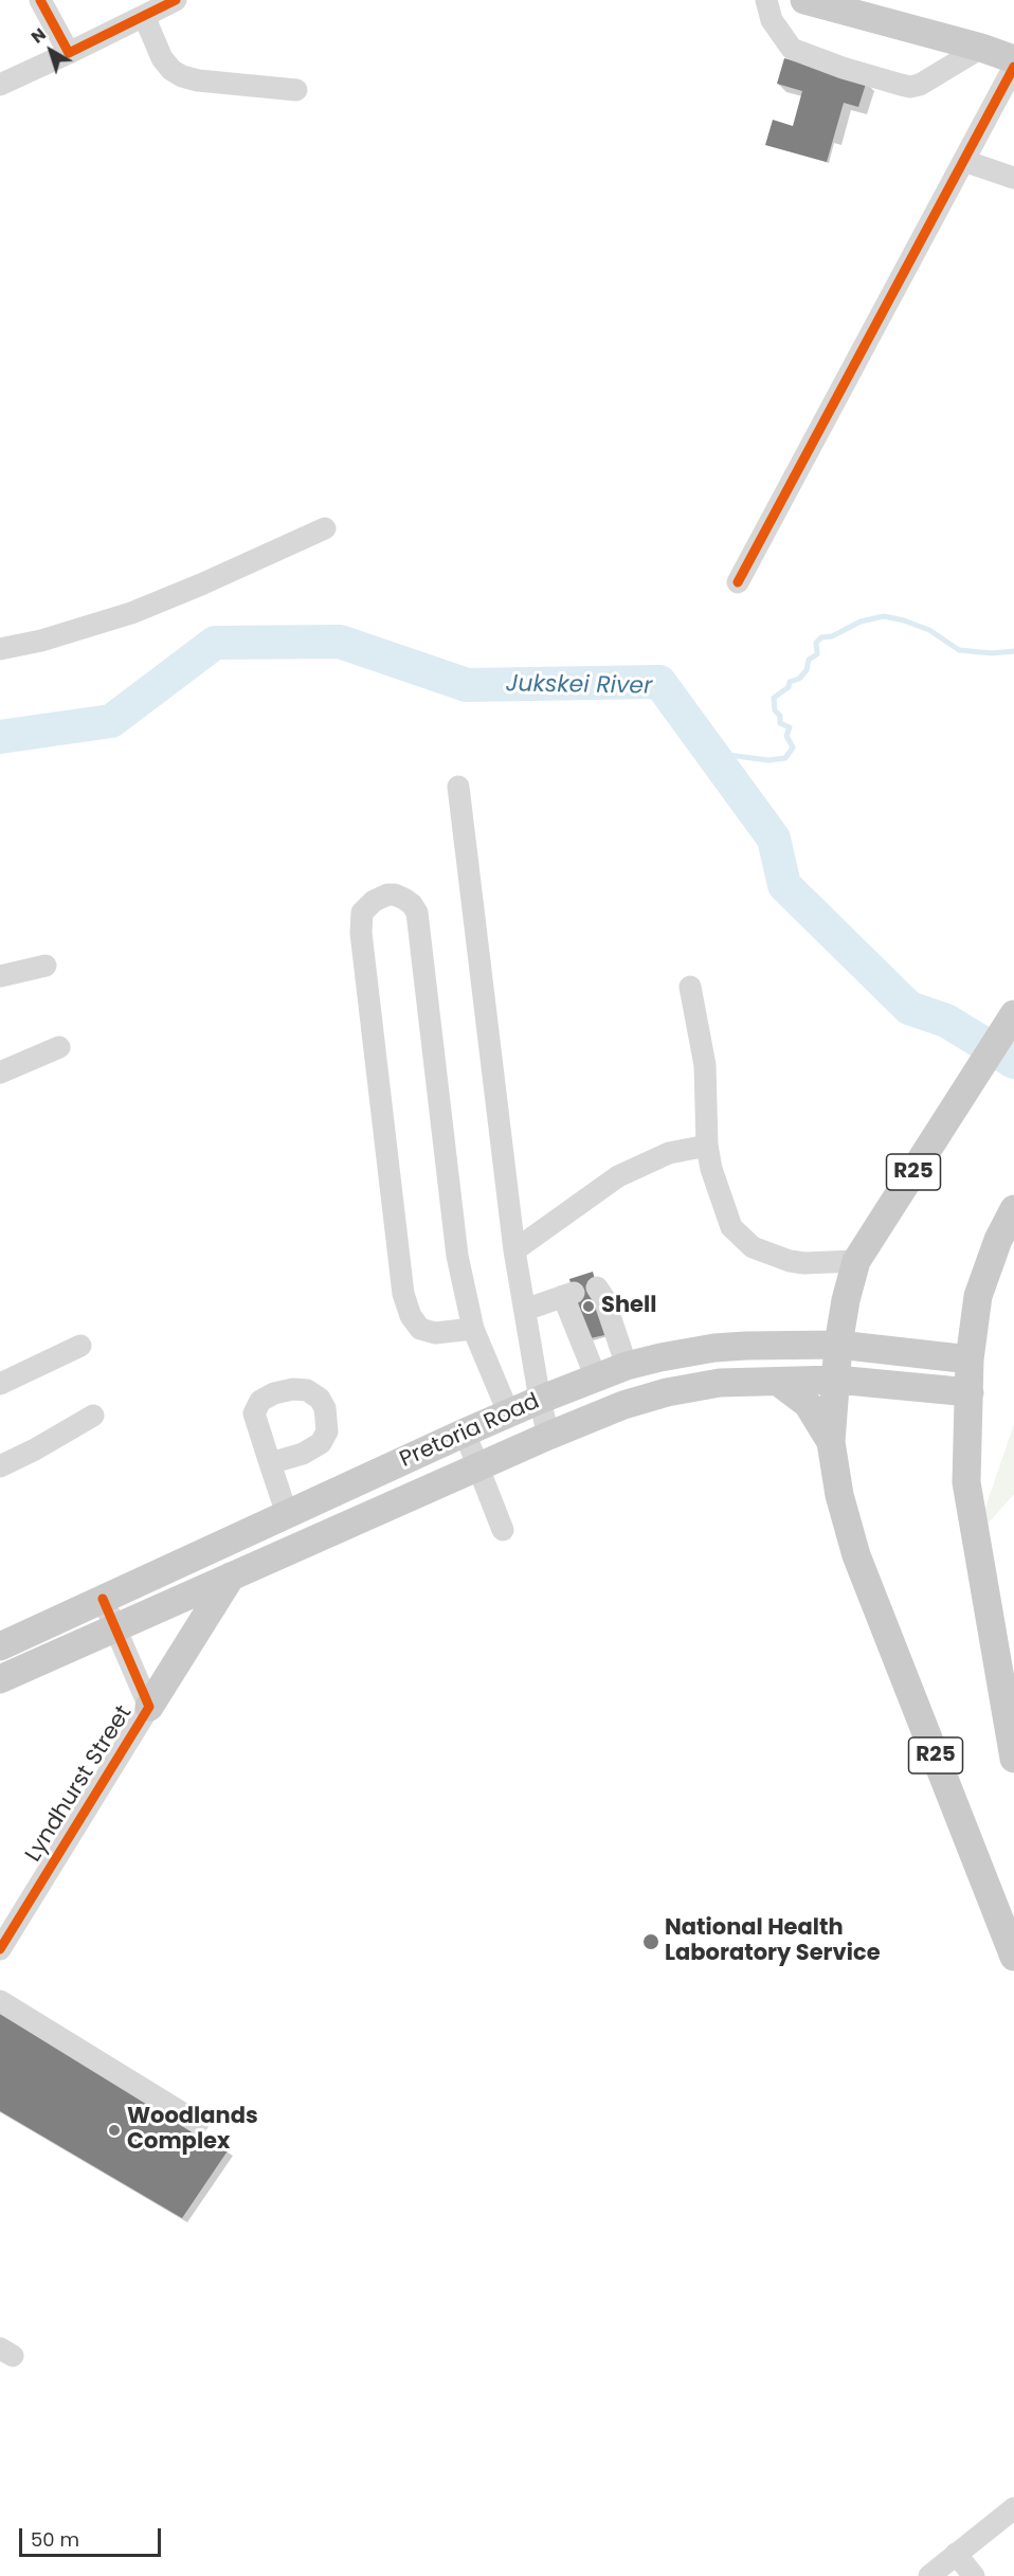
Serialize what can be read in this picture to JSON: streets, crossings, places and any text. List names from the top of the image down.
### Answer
{
  "streets": {
    "main road": ["R25", "Pretoria Road"],
    "street": ["Lyndhurst Street"]
  },
  "crossings": [
    ["R25", "Pretoria Road"],
    ["Pretoria Road", "Lyndhurst Street"]
  ],
  "water": ["Jukskei River"],
  "places": ["Shell", "National Health Laboratory Service", "Woodlands Complex"],
  "scale_bar": "50 m",
  "north": "top left"
}
